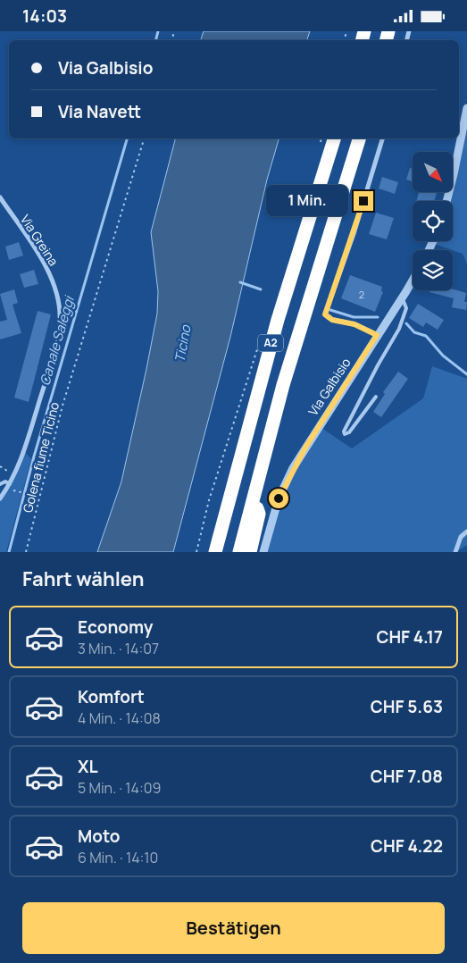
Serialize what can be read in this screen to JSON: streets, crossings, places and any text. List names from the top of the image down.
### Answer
{
  "streets": {
    "highway": ["A2"],
    "street": ["Via Greina", "Via Galbisio"],
    "path": ["Golena fiume Ticino"]
  },
  "water": ["Canale Saleggi", "Ticino"],
  "house_numbers": ["2"],
  "north": "bottom right",
  "page": {
    "status": "14:03",
    "banner": ["Via Galbisio", "Via Navett"],
    "bubble": "1 Min.",
    "heading": "Fahrt wählen",
    "list": [
      {
        "name": "Economy",
        "note": "3 Min. · 14:07",
        "value": "CHF 4.17"
      },
      {
        "name": "Komfort",
        "note": "4 Min. · 14:08",
        "value": "CHF 5.63"
      },
      {
        "name": "XL",
        "note": "5 Min. · 14:09",
        "value": "CHF 7.08"
      },
      {
        "name": "Moto",
        "note": "6 Min. · 14:10",
        "value": "CHF 4.22"
      }
    ],
    "buttons": "Bestätigen"
  }
}
